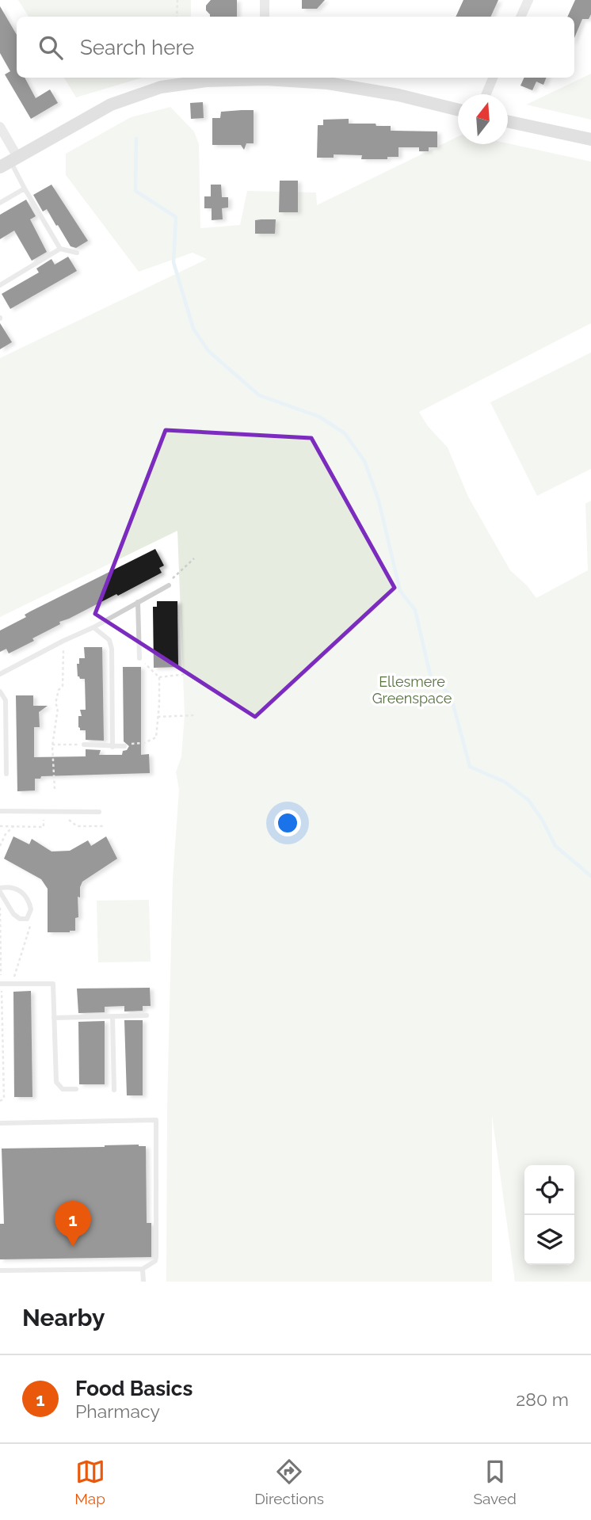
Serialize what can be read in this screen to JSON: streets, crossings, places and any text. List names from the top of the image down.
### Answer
{
  "parks": ["Ellesmere Greenspace"],
  "north": "top",
  "page": {
    "search": "Search here",
    "pins": "1",
    "heading": "Nearby",
    "list": [
      {
        "mark": "1",
        "name": "Food Basics",
        "note": "Pharmacy",
        "value": "280 m"
      }
    ],
    "nav": ["Map", "Directions", "Saved"]
  }
}
